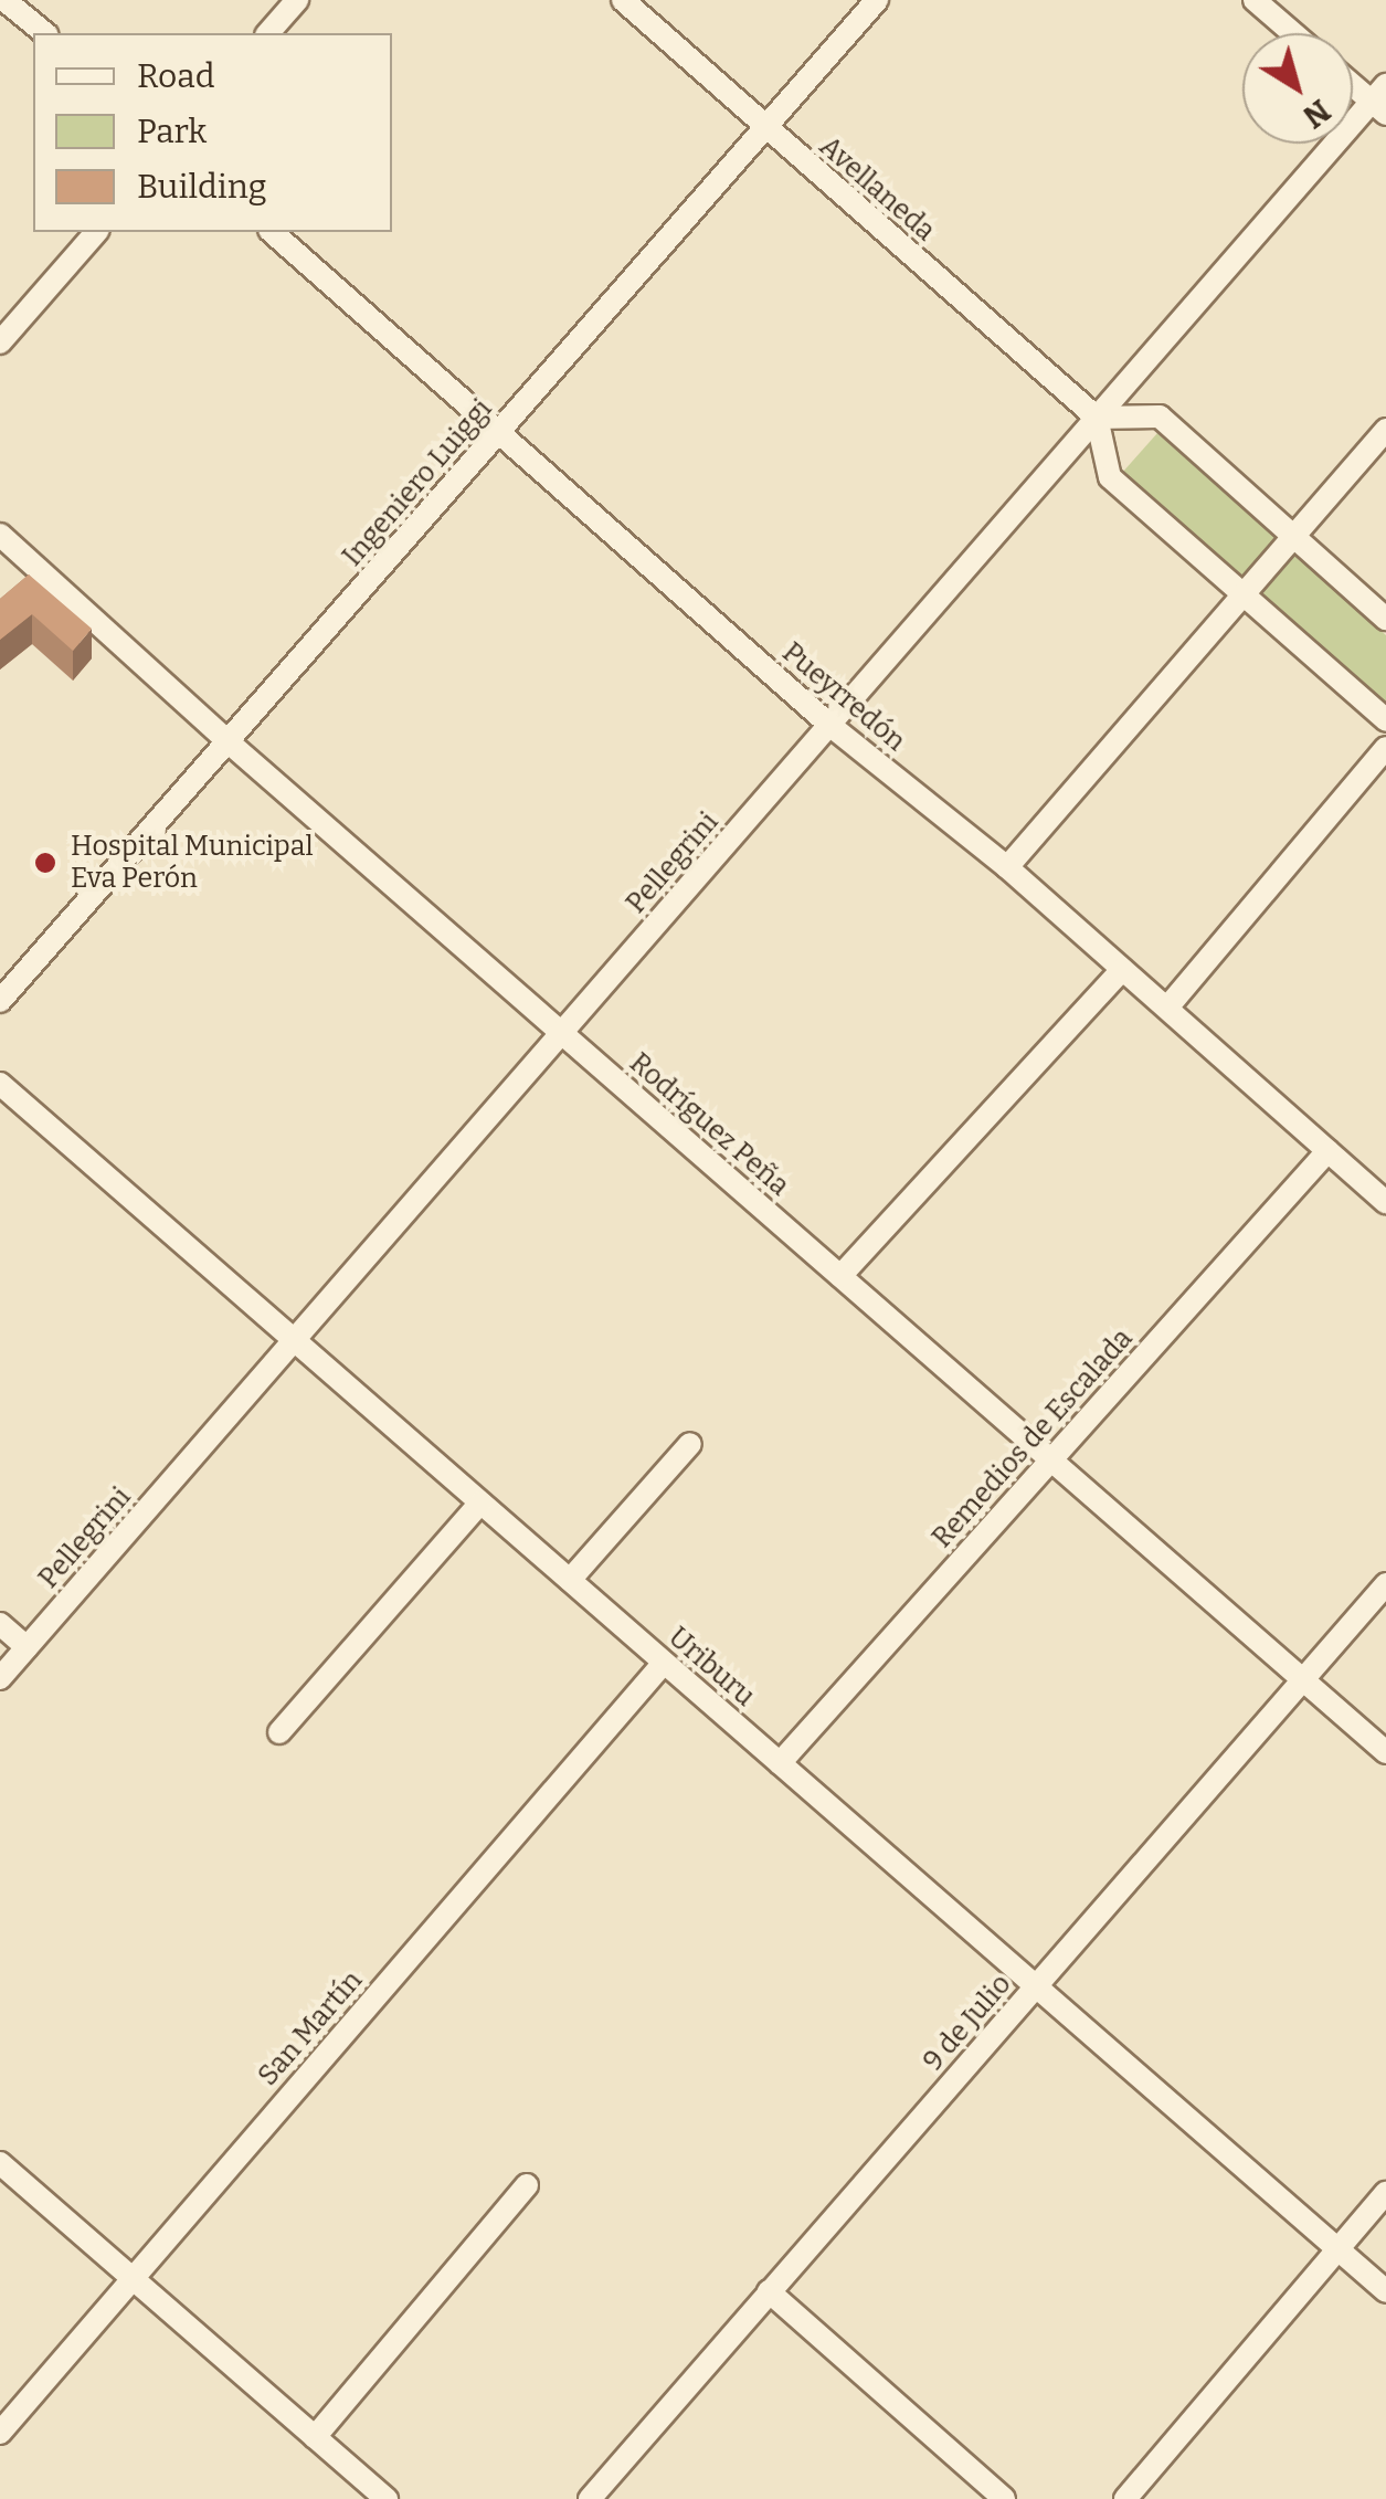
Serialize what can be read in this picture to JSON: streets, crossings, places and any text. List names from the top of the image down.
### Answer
{
  "streets": {
    "street": [
      "Avellaneda",
      "Ingeniero Luiggi",
      "Pueyrredón",
      "Pellegrini",
      "Rodríguez Peña",
      "Remedios de Escalada",
      "Uriburu",
      "9 de Julio",
      "San Martín"
    ]
  },
  "crossings": [
    ["Avellaneda", "Ingeniero Luiggi"],
    ["Avellaneda", "Pellegrini"],
    ["Ingeniero Luiggi", "Pueyrredón"],
    ["Ingeniero Luiggi", "Rodríguez Peña"],
    ["Pueyrredón", "Pellegrini"],
    ["Pueyrredón", "Remedios de Escalada"],
    ["Pellegrini", "Rodríguez Peña"],
    ["Pellegrini", "Uriburu"],
    ["Rodríguez Peña", "Remedios de Escalada"],
    ["Rodríguez Peña", "9 de Julio"],
    ["Remedios de Escalada", "Uriburu"],
    ["Uriburu", "9 de Julio"],
    ["Uriburu", "San Martín"]
  ],
  "places": ["Hospital Municipal Eva Perón"],
  "legend": ["Road", "Park", "Building"],
  "north": "bottom right"
}
